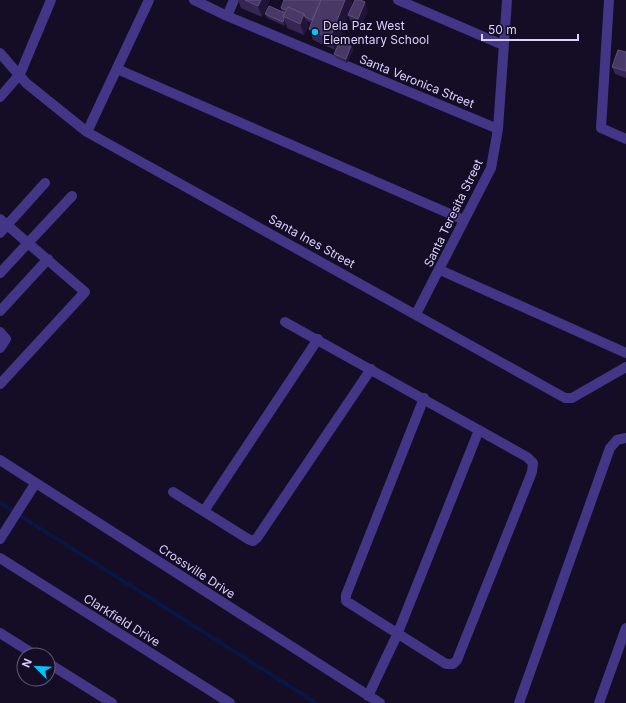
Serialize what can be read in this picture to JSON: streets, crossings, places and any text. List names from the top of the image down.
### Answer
{
  "streets": {
    "street": [
      "Santa Veronica Street",
      "Santa Teresita Street",
      "Santa Ines Street",
      "Crossville Drive",
      "Clarkfield Drive"
    ]
  },
  "crossings": [
    ["Santa Veronica Street", "Santa Teresita Street"],
    ["Santa Teresita Street", "Santa Ines Street"]
  ],
  "places": ["Dela Paz West Elementary School"],
  "scale_bar": "50 m",
  "north": "top left"
}
